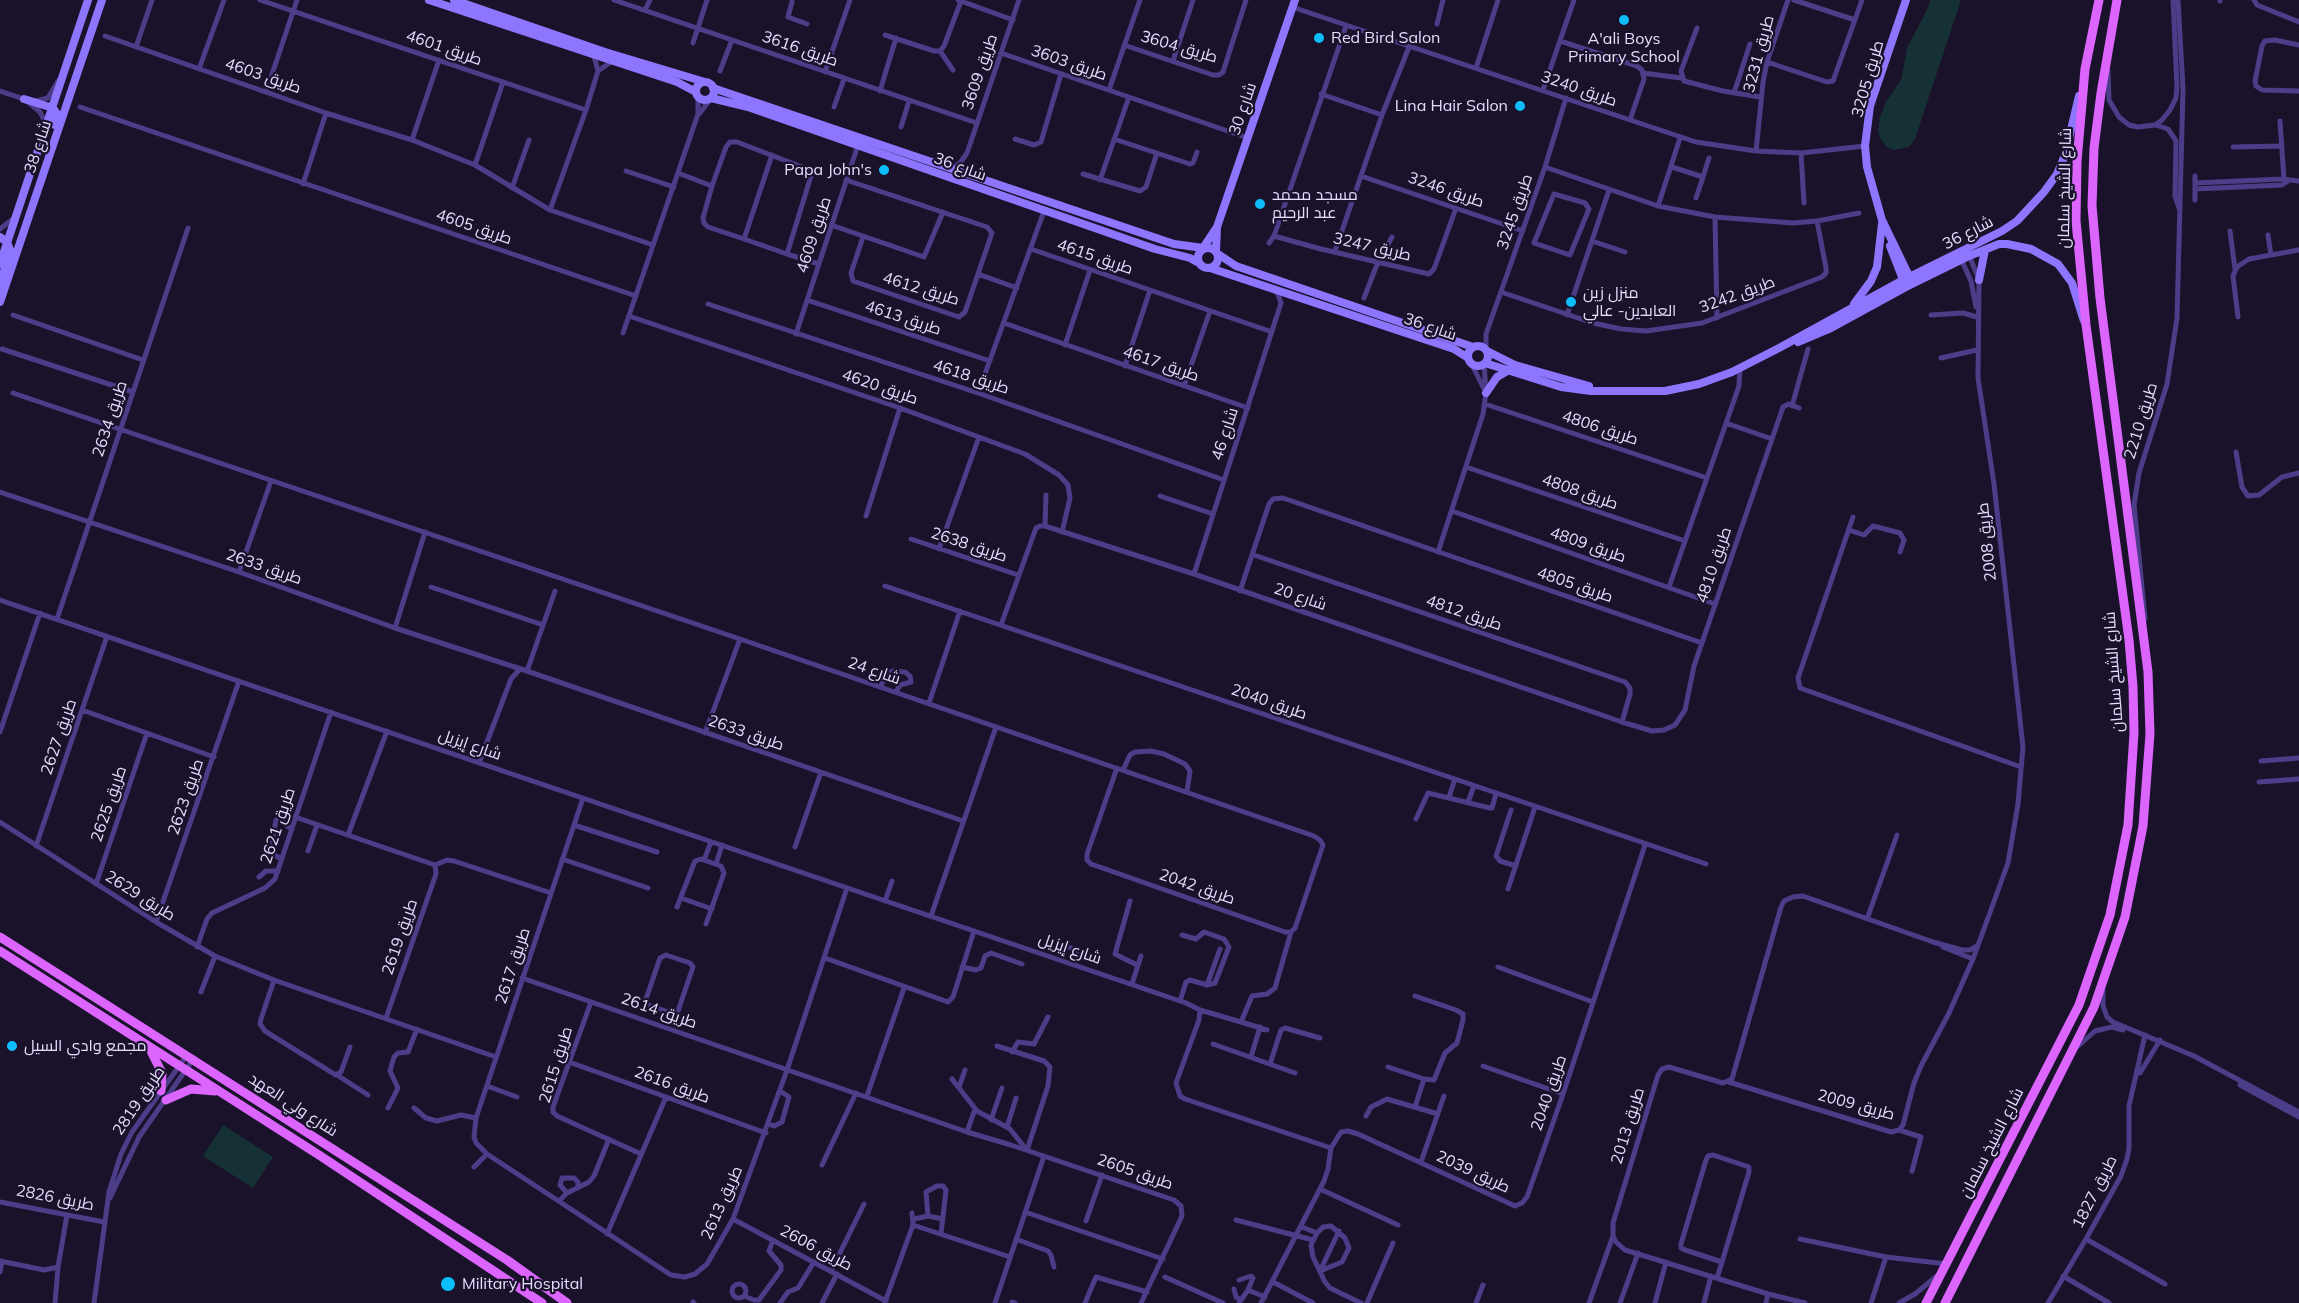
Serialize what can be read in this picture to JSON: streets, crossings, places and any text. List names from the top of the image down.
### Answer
{
  "streets": {
    "main road": ["شارع الشيخ سلمان", "شارع ولي العهد"],
    "street": [
      "طريق 3604",
      "طريق 4601",
      "طريق 3616",
      "طريق 3231",
      "طريق 3603",
      "طريق 3609",
      "طريق 4603",
      "طريق 3205",
      "طريق 3240",
      "شارع 30",
      "شارع 38",
      "شارع 36",
      "طريق 3246",
      "طريق 3245",
      "طريق 4605",
      "طريق 4609",
      "طريق 3247",
      "طريق 4615",
      "طريق 4612",
      "طريق 3242",
      "طريق 4613",
      "طريق 4617",
      "طريق 4618",
      "طريق 4620",
      "طريق 2634",
      "طريق 2210",
      "طريق 4806",
      "شارع 46",
      "طريق 4808",
      "طريق 2008",
      "طريق 2638",
      "طريق 4809",
      "طريق 4810",
      "طريق 2633",
      "طريق 4805",
      "شارع 20",
      "طريق 4812",
      "شارع 24",
      "طريق 2040",
      "طريق 2627",
      "شارع إيزيل",
      "طريق 2623",
      "طريق 2625",
      "طريق 2621",
      "طريق 2042",
      "طريق 2629",
      "طريق 2619",
      "طريق 2617",
      "طريق 2614",
      "طريق 2615",
      "طريق 2616",
      "طريق 2819",
      "طريق 2009",
      "طريق 2013",
      "طريق 2605",
      "طريق 2039",
      "طريق 1827",
      "طريق 2826",
      "طريق 2613",
      "طريق 2606"
    ]
  },
  "crossings": [
    ["طريق 3616", "طريق 3609"],
    ["طريق 3231", "طريق 3240"],
    ["طريق 3603", "طريق 3609"],
    ["طريق 3603", "شارع 30"],
    ["طريق 3609", "شارع 36"],
    ["طريق 3205", "طريق 3240"],
    ["طريق 3205", "شارع 36"],
    ["طريق 3240", "شارع 30"],
    ["طريق 3240", "طريق 3245"],
    ["شارع 30", "شارع 36"],
    ["شارع 36", "شارع الشيخ سلمان"],
    ["شارع 36", "طريق 3245"],
    ["شارع 36", "طريق 4609"],
    ["شارع 36", "طريق 2008"],
    ["شارع الشيخ سلمان", "طريق 2210"],
    ["طريق 3246", "طريق 3245"],
    ["طريق 3246", "طريق 3247"],
    ["طريق 3245", "طريق 3242"],
    ["طريق 4609", "طريق 4612"],
    ["طريق 4609", "طريق 4613"],
    ["طريق 4609", "طريق 4618"],
    ["طريق 4615", "طريق 4617"],
    ["طريق 4615", "شارع 46"],
    ["طريق 4617", "شارع 46"],
    ["طريق 4618", "شارع 46"],
    ["طريق 4620", "شارع 20"],
    ["طريق 2634", "طريق 2633"],
    ["طريق 2634", "شارع 24"],
    ["طريق 2634", "شارع إيزيل"],
    ["شارع 46", "شارع 20"],
    ["طريق 2008", "طريق 2009"],
    ["طريق 4809", "طريق 4810"],
    ["طريق 4810", "طريق 4805"],
    ["طريق 4810", "شارع 20"],
    ["طريق 4805", "طريق 4812"],
    ["شارع 20", "طريق 4812"],
    ["شارع 24", "طريق 2042"],
    ["طريق 2040", "طريق 2039"],
    ["طريق 2627", "شارع إيزيل"],
    ["طريق 2627", "طريق 2629"],
    ["شارع إيزيل", "طريق 2623"],
    ["شارع إيزيل", "طريق 2621"],
    ["شارع إيزيل", "طريق 2617"],
    ["شارع إيزيل", "طريق 2613"],
    ["طريق 2623", "طريق 2629"],
    ["طريق 2625", "طريق 2629"],
    ["طريق 2621", "طريق 2629"],
    ["طريق 2629", "طريق 2619"],
    ["طريق 2629", "طريق 2617"],
    ["طريق 2617", "طريق 2614"],
    ["طريق 2617", "طريق 2613"],
    ["طريق 2614", "طريق 2615"],
    ["طريق 2614", "طريق 2613"],
    ["طريق 2615", "طريق 2616"],
    ["طريق 2616", "طريق 2613"],
    ["طريق 2819", "شارع ولي العهد"],
    ["طريق 2819", "طريق 2826"],
    ["طريق 2009", "طريق 2013"],
    ["طريق 2613", "طريق 2606"]
  ],
  "places": [
    "A'ali Boys Primary School",
    "Red Bird Salon",
    "Lina Hair Salon",
    "Papa John's",
    "مسجد محمد عبد الرحيم",
    "منزل زين العابدين- عالي",
    "مجمع وادي السيل",
    "Military Hospital"
  ]
}
